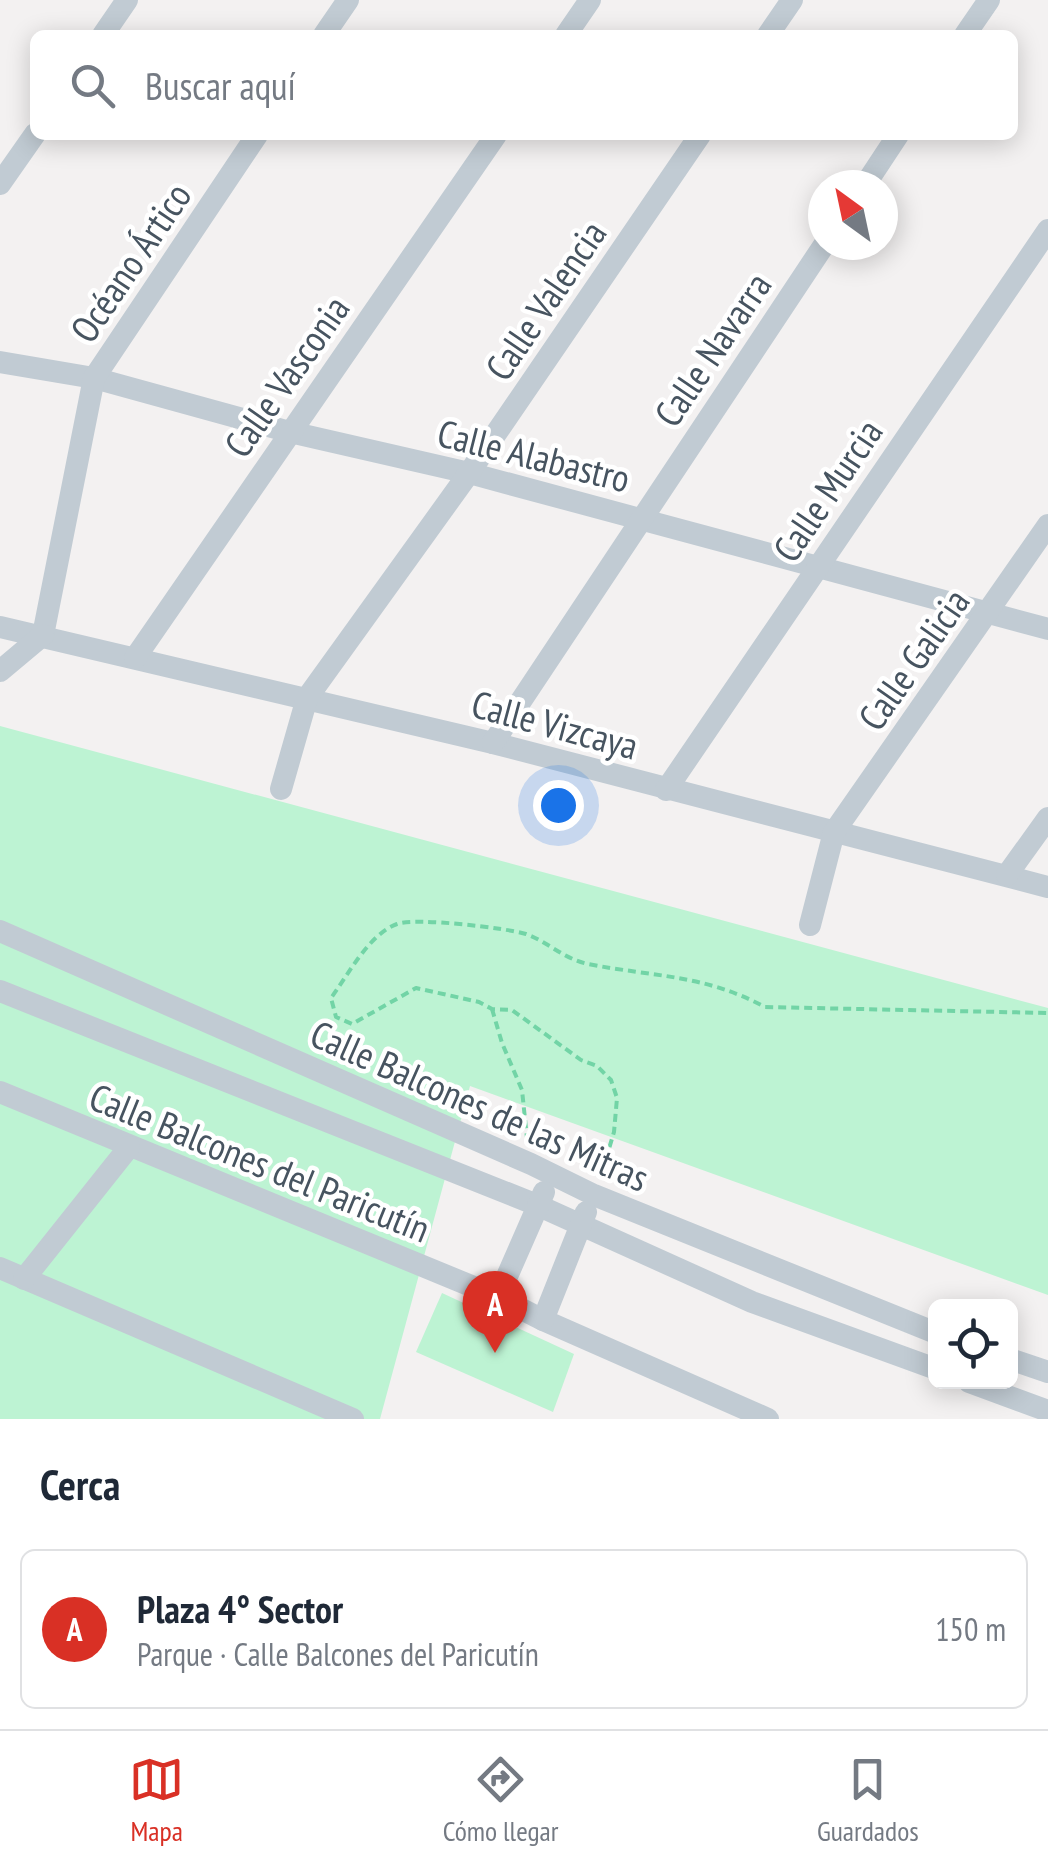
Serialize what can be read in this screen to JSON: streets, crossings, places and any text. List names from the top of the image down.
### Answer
{
  "streets": {
    "street": [
      "Océano Ártico",
      "Calle Valencia",
      "Calle Navarra",
      "Calle Vasconia",
      "Calle Alabastro",
      "Calle Murcia",
      "Calle Galicia",
      "Calle Vizcaya",
      "Calle Balcones de las Mitras",
      "Calle Balcones del Paricutín"
    ]
  },
  "crossings": [
    ["Océano Ártico", "Calle Alabastro"],
    ["Calle Valencia", "Calle Alabastro"],
    ["Calle Valencia", "Calle Vizcaya"],
    ["Calle Navarra", "Calle Alabastro"],
    ["Calle Navarra", "Calle Vizcaya"],
    ["Calle Vasconia", "Calle Alabastro"],
    ["Calle Vasconia", "Calle Vizcaya"],
    ["Calle Alabastro", "Calle Murcia"],
    ["Calle Alabastro", "Calle Galicia"],
    ["Calle Murcia", "Calle Vizcaya"],
    ["Calle Galicia", "Calle Vizcaya"]
  ],
  "north": "top left",
  "page": {
    "search": "Buscar aquí",
    "pins": "A",
    "heading": "Cerca",
    "list": [
      {
        "mark": "A",
        "name": "Plaza 4° Sector",
        "note": "Parque · Calle Balcones del Paricutín",
        "value": "150 m"
      }
    ],
    "nav": ["Mapa", "Cómo llegar", "Guardados"]
  }
}
